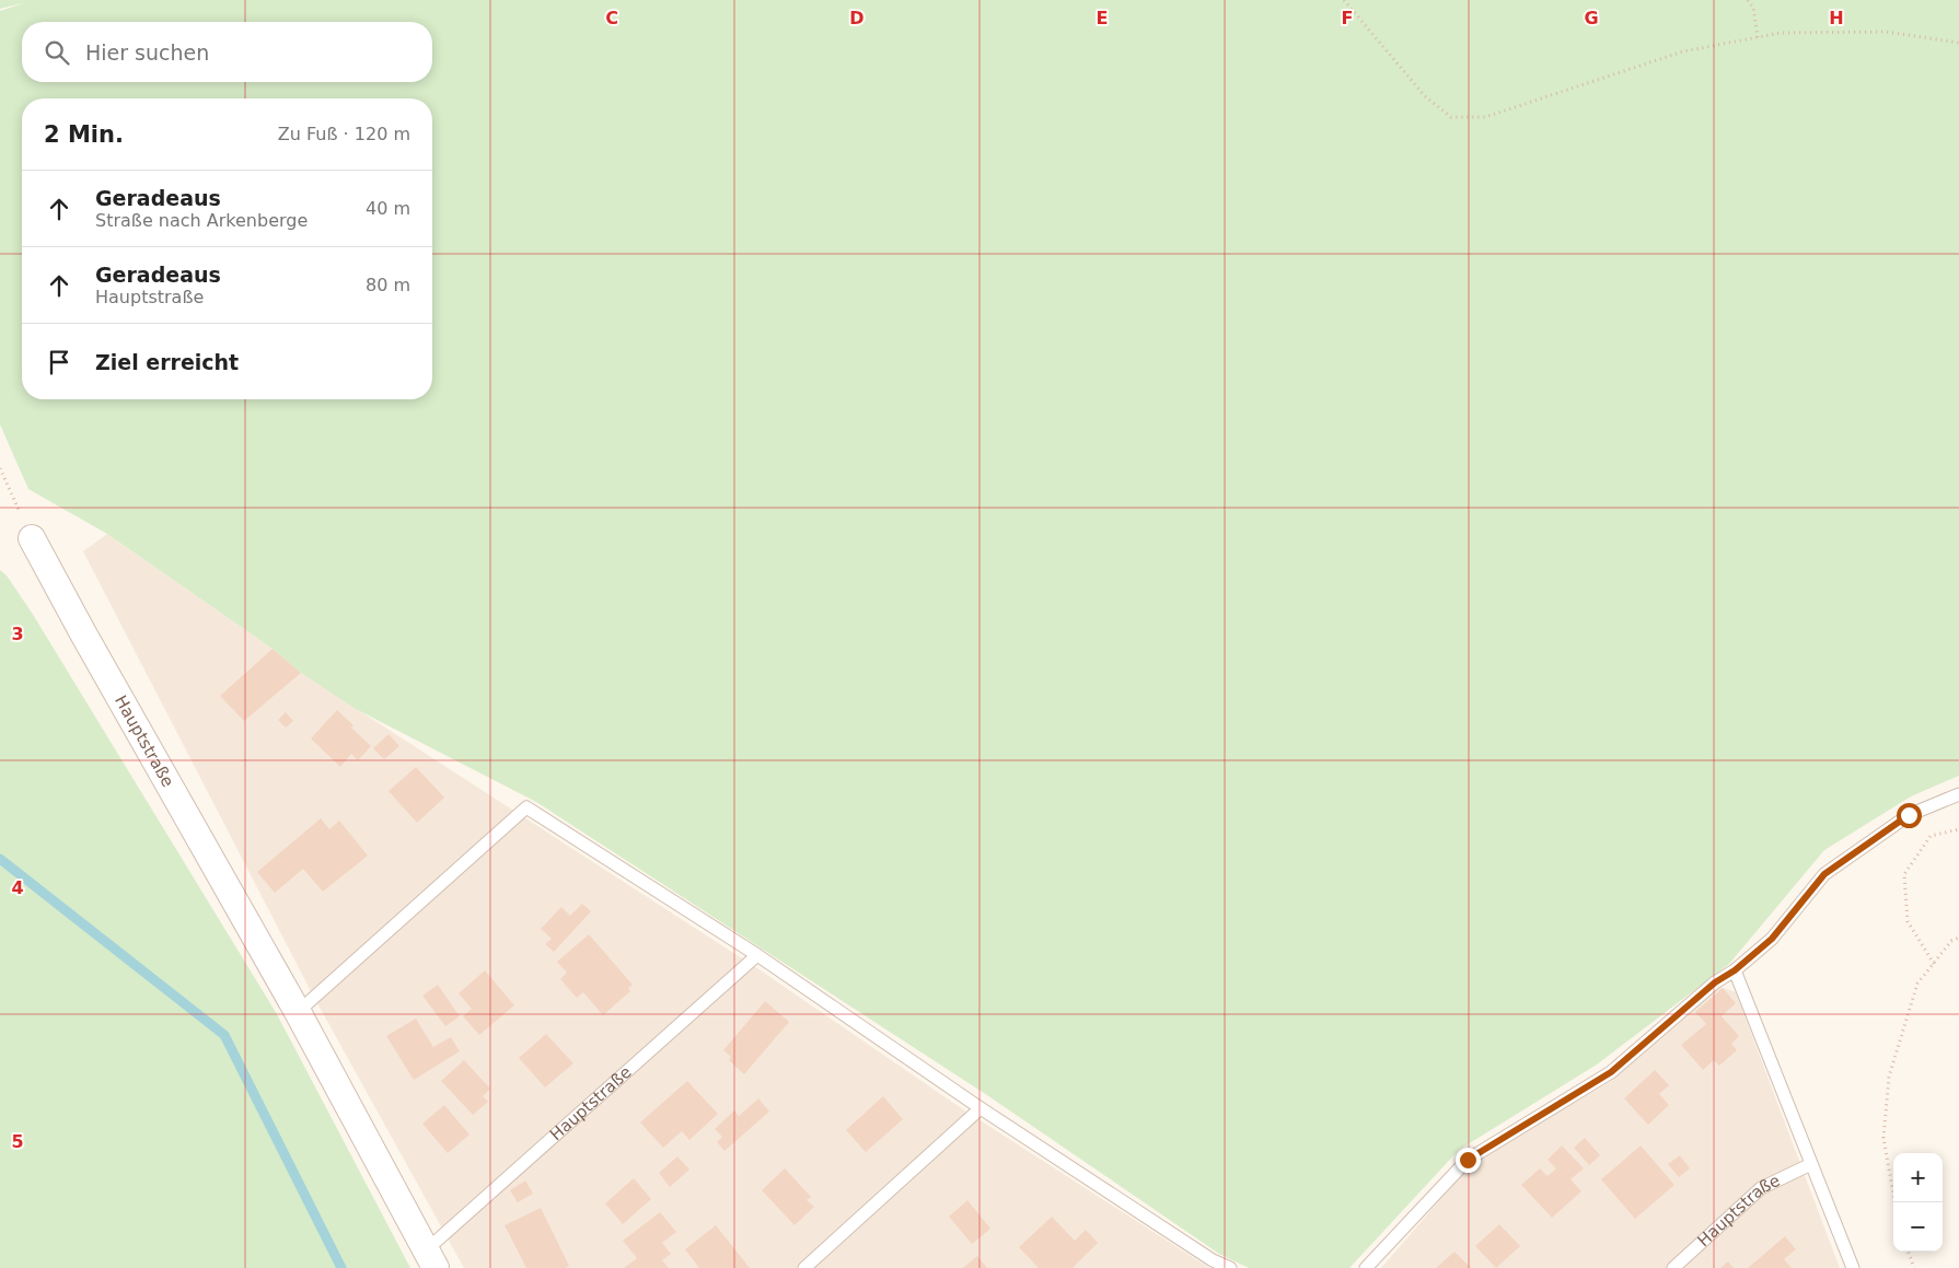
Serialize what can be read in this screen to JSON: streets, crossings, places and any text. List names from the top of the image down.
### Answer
{
  "streets": {
    "street": ["Hauptstraße"]
  },
  "page": {
    "search": "Hier suchen",
    "heading": ["2 Min.", "Zu Fuß · 120 m"],
    "list": [
      ["Geradeaus", "Straße nach Arkenberge", "40 m"],
      ["Geradeaus", "Hauptstraße", "80 m"],
      "Ziel erreicht"
    ],
    "map_buttons": ["+", "−"]
  },
  "grid": {
    "columns": [
      "C",
      "D",
      "E",
      "F",
      "G",
      "H"
    ],
    "rows": ["3", "4", "5"]
  }
}
